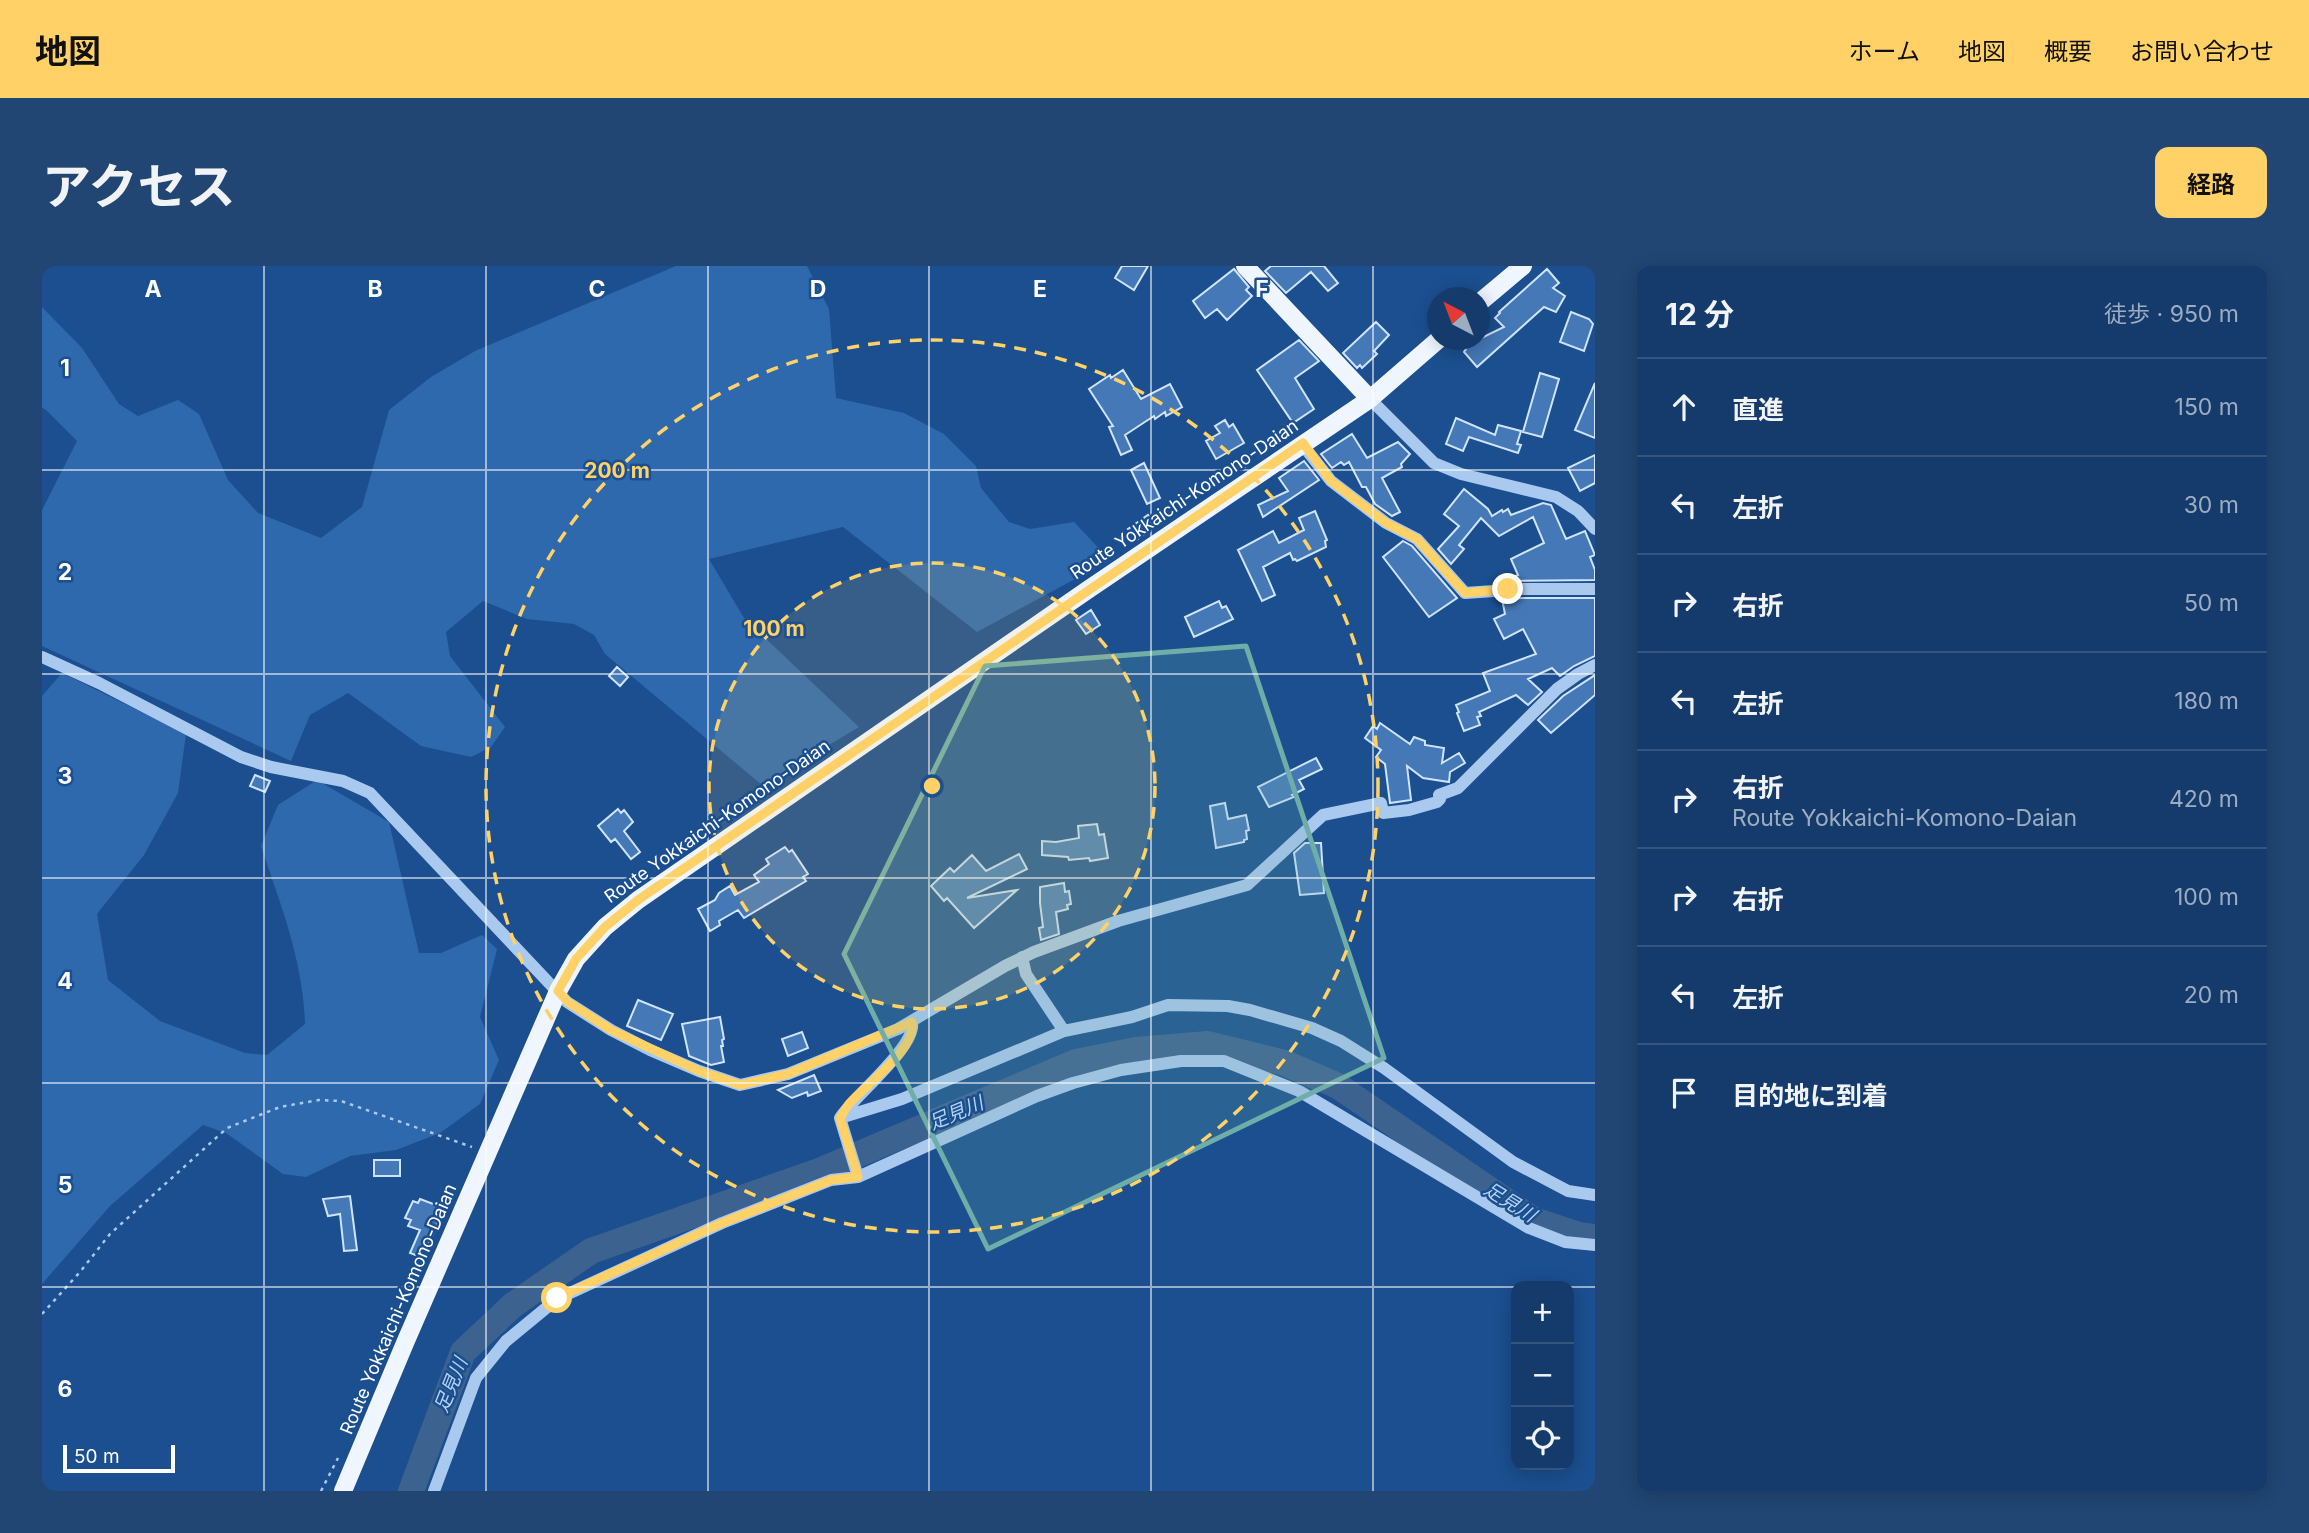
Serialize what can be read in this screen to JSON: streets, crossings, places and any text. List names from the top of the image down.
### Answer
{
  "streets": {
    "main road": ["Route Yokkaichi-Komono-Daian"]
  },
  "water": ["足見川"],
  "scale_bar": "50 m",
  "north": "top left",
  "page": {
    "header": "地図",
    "nav": [
      "ホーム",
      "地図",
      "概要",
      "お問い合わせ"
    ],
    "title": "アクセス",
    "buttons": "経路",
    "heading": ["12 分", "徒歩 · 950 m"],
    "list": [
      ["直進", "150 m"],
      ["左折", "30 m"],
      ["右折", "50 m"],
      ["左折", "180 m"],
      ["右折", "Route Yokkaichi-Komono-Daian", "420 m"],
      ["右折", "100 m"],
      ["左折", "20 m"],
      "目的地に到着"
    ],
    "map_buttons": ["+", "−"],
    "scale": "50 m"
  },
  "grid": {
    "columns": [
      "A",
      "B",
      "C",
      "D",
      "E",
      "F"
    ],
    "rows": [
      "1",
      "2",
      "3",
      "4",
      "5",
      "6"
    ]
  },
  "rings": ["200 m", "100 m"]
}
